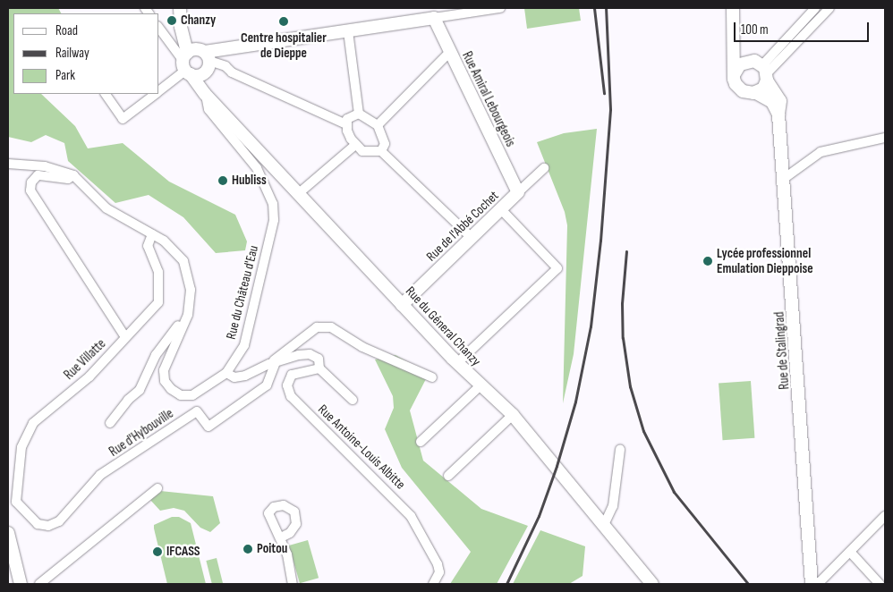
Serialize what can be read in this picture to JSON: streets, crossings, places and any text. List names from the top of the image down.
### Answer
{
  "streets": {
    "street": [
      "Rue Amiral Lebourgeois",
      "Rue de l'Abbé Cochet",
      "Rue du Château d'Eau",
      "Rue du Géneral Chanzy",
      "Rue de Stalingrad",
      "Rue Villatte",
      "Rue d'Hybouville",
      "Rue Antoine-Louis Albitte"
    ]
  },
  "crossings": [
    ["Rue Amiral Lebourgeois", "Rue de l'Abbé Cochet"],
    ["Rue de l'Abbé Cochet", "Rue du Géneral Chanzy"],
    ["Rue du Château d'Eau", "Rue du Géneral Chanzy"],
    ["Rue du Château d'Eau", "Rue Villatte"],
    ["Rue du Château d'Eau", "Rue Antoine-Louis Albitte"],
    ["Rue Villatte", "Rue d'Hybouville"],
    ["Rue d'Hybouville", "Rue Antoine-Louis Albitte"]
  ],
  "places": [
    "Chanzy",
    "Centre hospitalier de Dieppe",
    "Hubliss",
    "Lycée professionnel Emulation Dieppoise",
    "Poitou",
    "IFCASS"
  ],
  "legend": ["Road", "Railway", "Park"],
  "scale_bar": "100 m"
}
